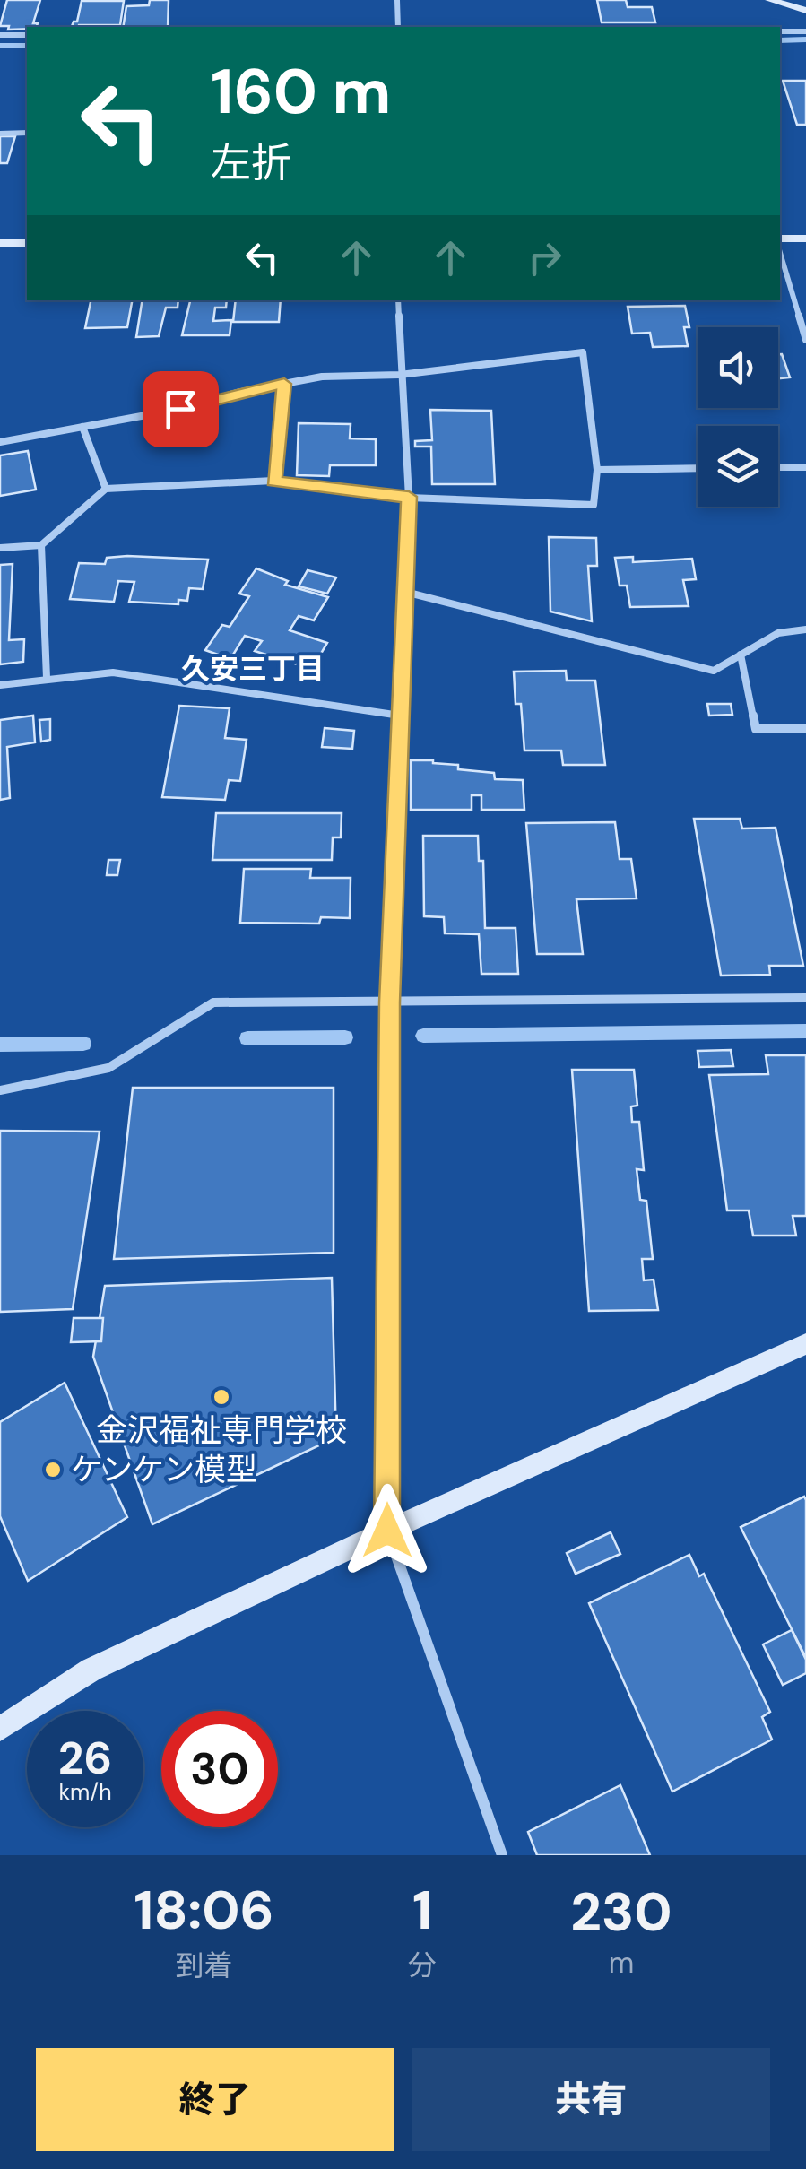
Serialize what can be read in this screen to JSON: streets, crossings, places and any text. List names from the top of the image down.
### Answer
{
  "districts": ["久安三丁目"],
  "places": ["金沢福祉専門学校", "ケンケン模型"],
  "page": {
    "turn": ["160 m", "左折"],
    "speed": "26 km/h",
    "limit": "30",
    "eta": [
      "18:06",
      "到着",
      "1",
      "分",
      "230",
      "m"
    ],
    "buttons": ["終了", "共有"]
  }
}
